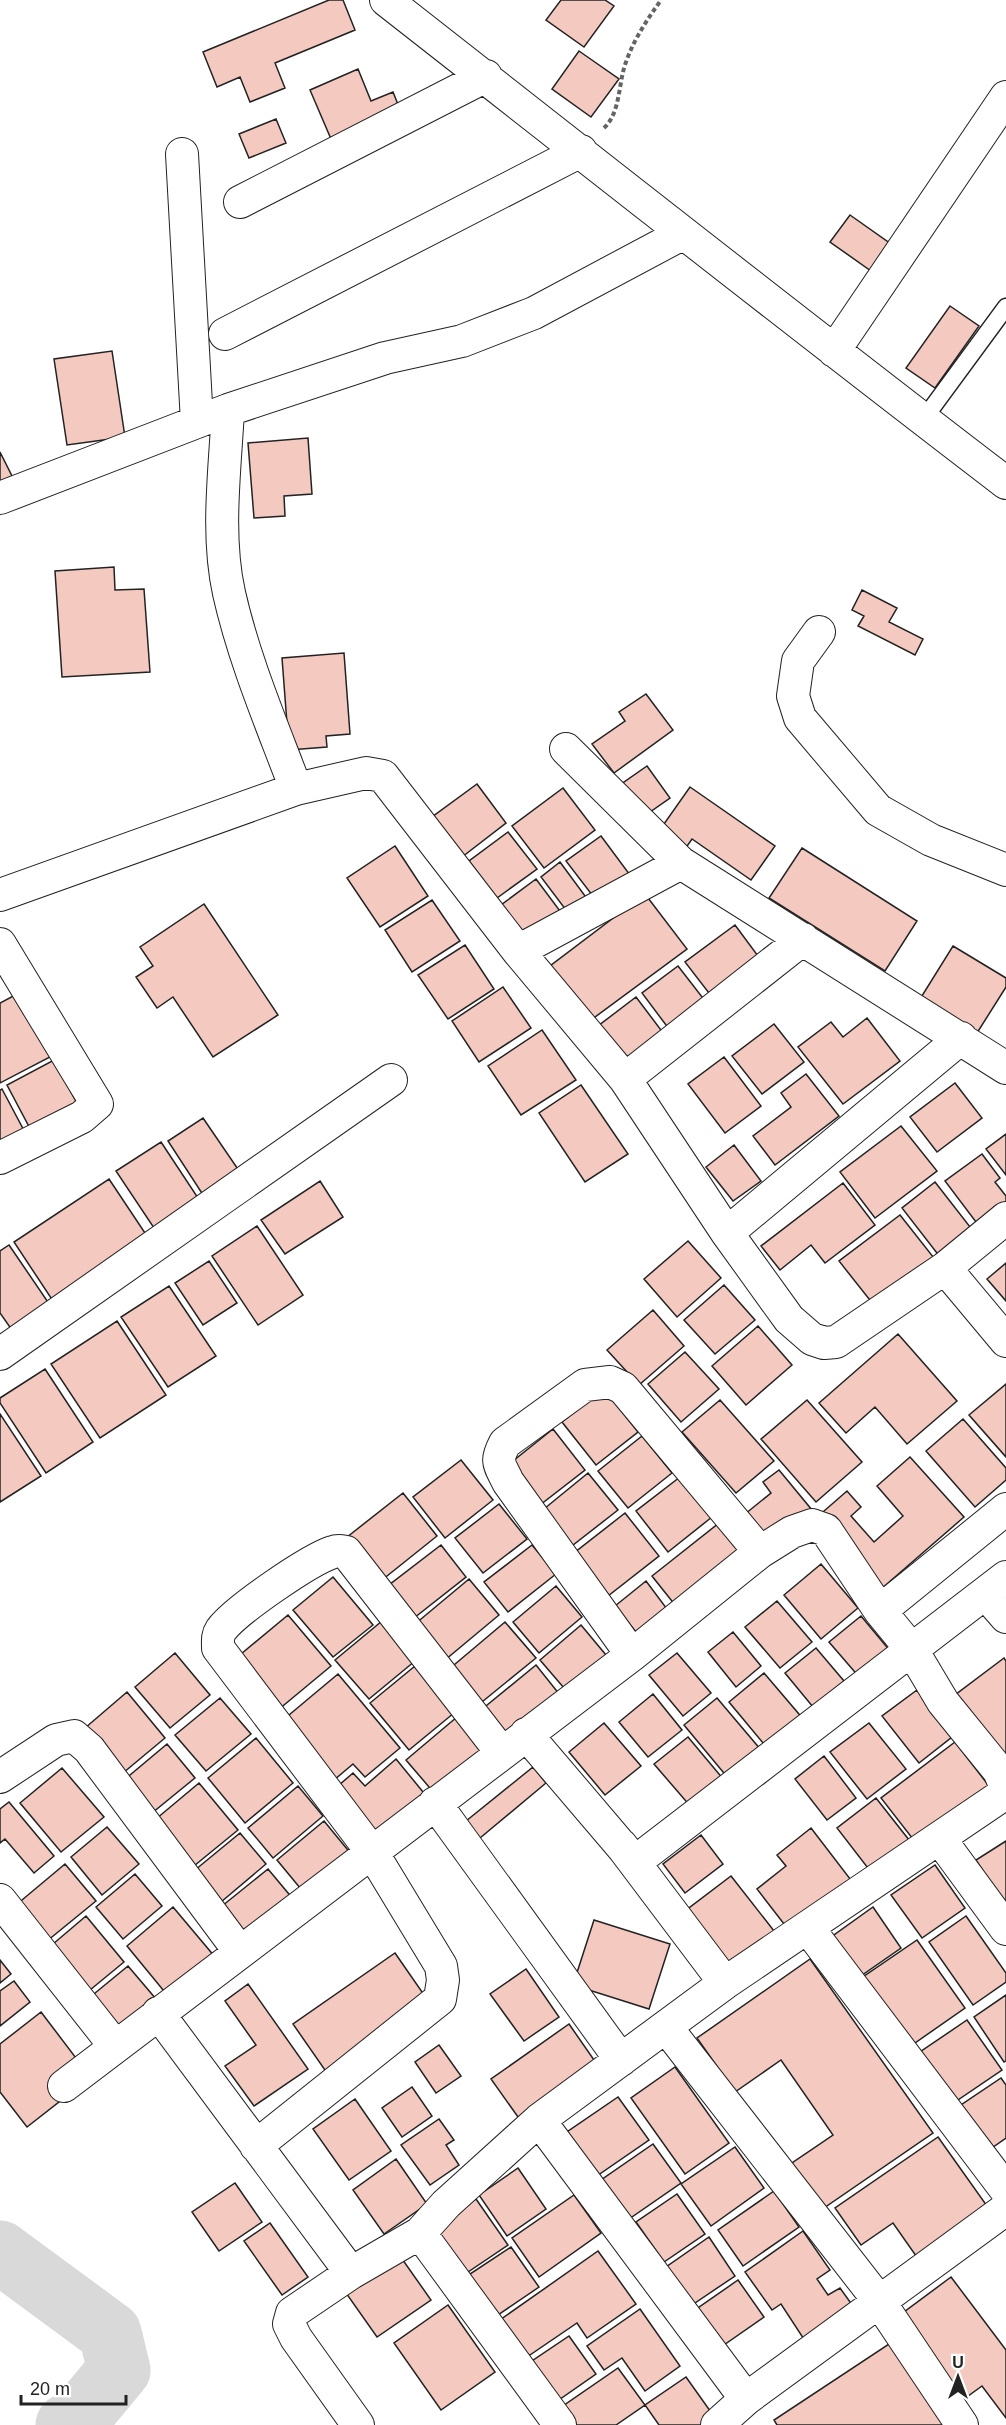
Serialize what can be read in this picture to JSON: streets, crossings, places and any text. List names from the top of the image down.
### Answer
{
  "scale_bar": "20 m",
  "north": "top"
}
